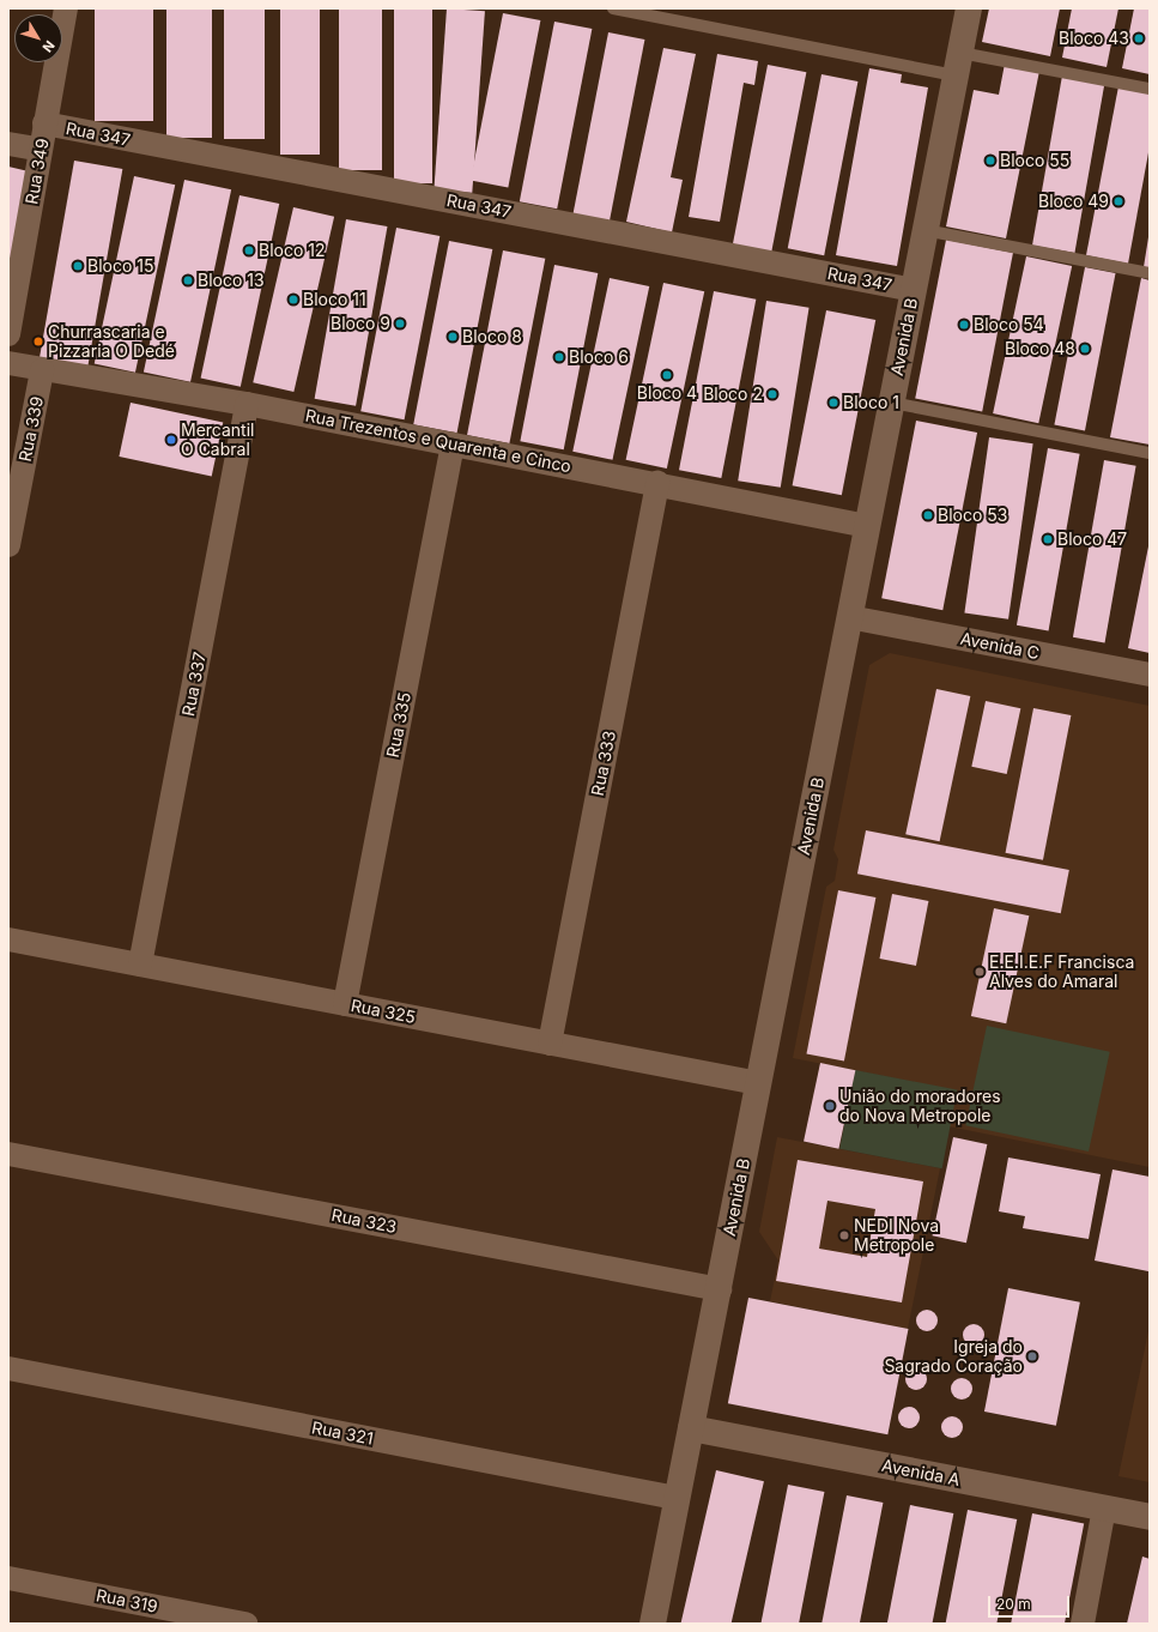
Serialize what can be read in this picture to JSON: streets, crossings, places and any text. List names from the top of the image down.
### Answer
{
  "streets": {
    "street": [
      "Rua 347",
      "Rua 349",
      "Avenida B",
      "Rua 339",
      "Rua Trezentos e Quarenta e Cinco",
      "Avenida C",
      "Rua 337",
      "Rua 335",
      "Rua 333",
      "Rua 325",
      "Rua 323",
      "Rua 321",
      "Avenida A",
      "Rua 319"
    ]
  },
  "crossings": [
    ["Rua 347", "Rua 349"],
    ["Rua 347", "Avenida B"],
    ["Avenida B", "Rua Trezentos e Quarenta e Cinco"],
    ["Avenida B", "Avenida C"],
    ["Avenida B", "Rua 325"],
    ["Avenida B", "Rua 323"],
    ["Avenida B", "Rua 321"],
    ["Avenida B", "Avenida A"],
    ["Rua 339", "Rua Trezentos e Quarenta e Cinco"],
    ["Rua Trezentos e Quarenta e Cinco", "Rua 337"],
    ["Rua Trezentos e Quarenta e Cinco", "Rua 335"],
    ["Rua Trezentos e Quarenta e Cinco", "Rua 333"],
    ["Rua 337", "Rua 325"],
    ["Rua 335", "Rua 325"],
    ["Rua 333", "Rua 325"]
  ],
  "places": [
    "Bloco 43",
    "Bloco 55",
    "Bloco 49",
    "Bloco 12",
    "Bloco 15",
    "Bloco 13",
    "Bloco 11",
    "Bloco 9",
    "Bloco 54",
    "Bloco 8",
    "Churrascaria e Pizzaria O Dedé",
    "Bloco 48",
    "Bloco 6",
    "Bloco 4",
    "Bloco 2",
    "Bloco 1",
    "Mercantil O Cabral",
    "Bloco 53",
    "Bloco 47",
    "E.E.I.E.F Francisca Alves do Amaral",
    "União do moradores do Nova Metropole",
    "NEDI Nova Metropole",
    "Igreja do Sagrado Coração"
  ],
  "scale_bar": "20 m",
  "north": "bottom right"
}
